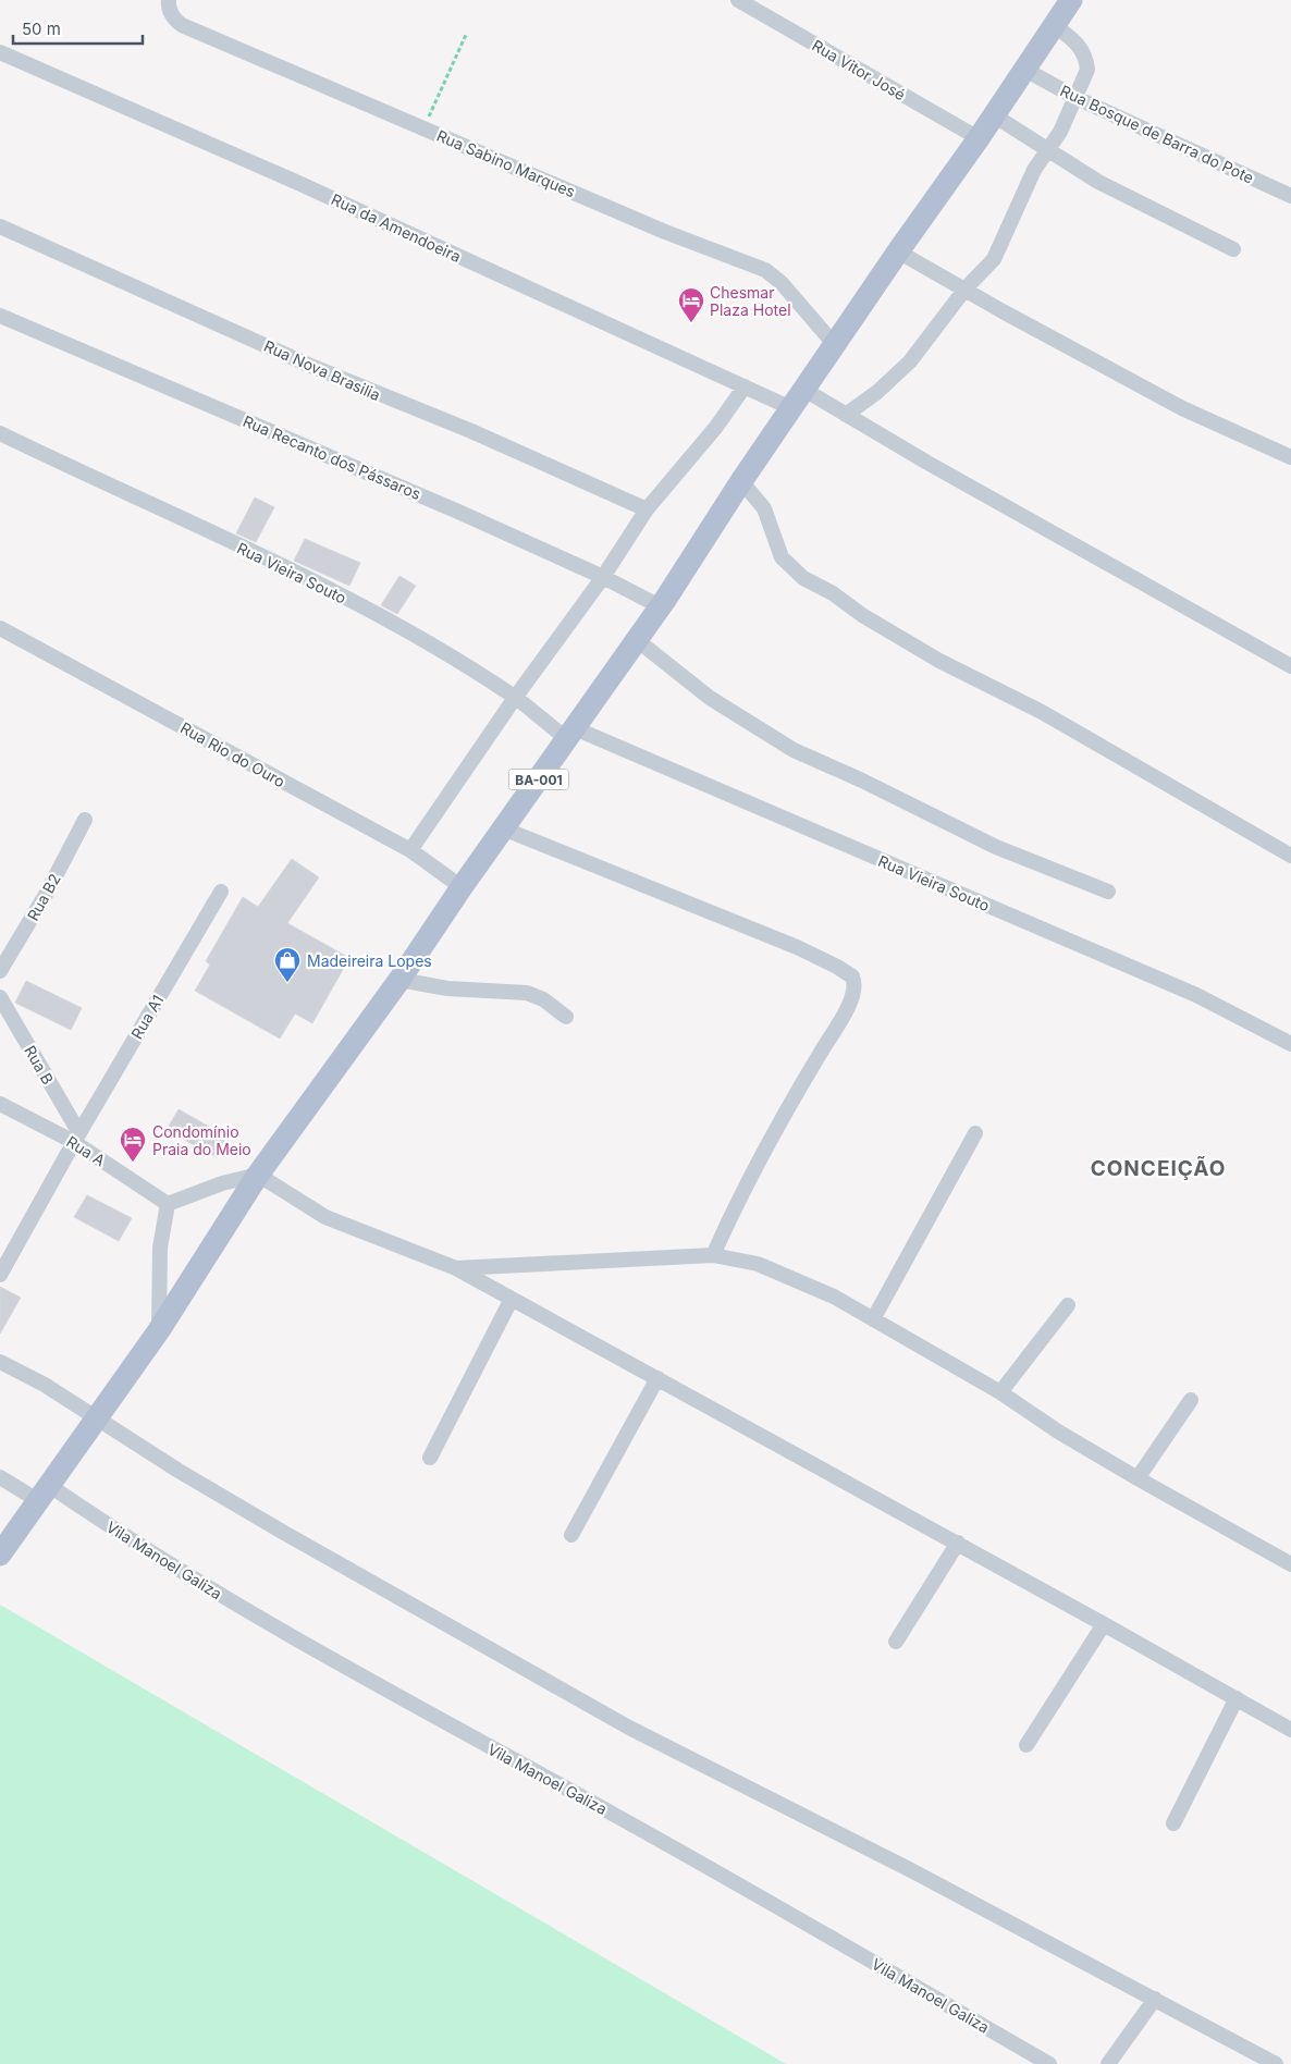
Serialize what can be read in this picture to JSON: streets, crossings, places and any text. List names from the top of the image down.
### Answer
{
  "streets": {
    "main road": ["BA-001"],
    "street": [
      "Rua Vitor José",
      "Rua Bosque de Barra do Pote",
      "Rua Sabino Marques",
      "Rua da Amendoeira",
      "Rua Nova Brasilia",
      "Rua Recanto dos Pássaros",
      "Rua Vieira Souto",
      "Rua Rio do Ouro",
      "Rua B2",
      "Rua A1",
      "Rua B",
      "Rua A",
      "Vila Manoel Galiza"
    ]
  },
  "crossings": [
    ["Rua Vitor José", "BA-001"],
    ["Rua Bosque de Barra do Pote", "BA-001"],
    ["Rua Sabino Marques", "BA-001"],
    ["Rua da Amendoeira", "BA-001"],
    ["Rua Recanto dos Pássaros", "BA-001"],
    ["Rua Vieira Souto", "BA-001"],
    ["Rua Rio do Ouro", "BA-001"],
    ["BA-001", "Vila Manoel Galiza"],
    ["Rua A1", "Rua B"],
    ["Rua A1", "Rua A"],
    ["Rua B", "Rua A"]
  ],
  "districts": ["CONCEIÇÃO"],
  "places": {
    "hotel": ["Chesmar Plaza Hotel", "Condomínio Praia do Meio"],
    "shop": ["Madeireira Lopes"]
  },
  "scale_bar": "50 m"
}
